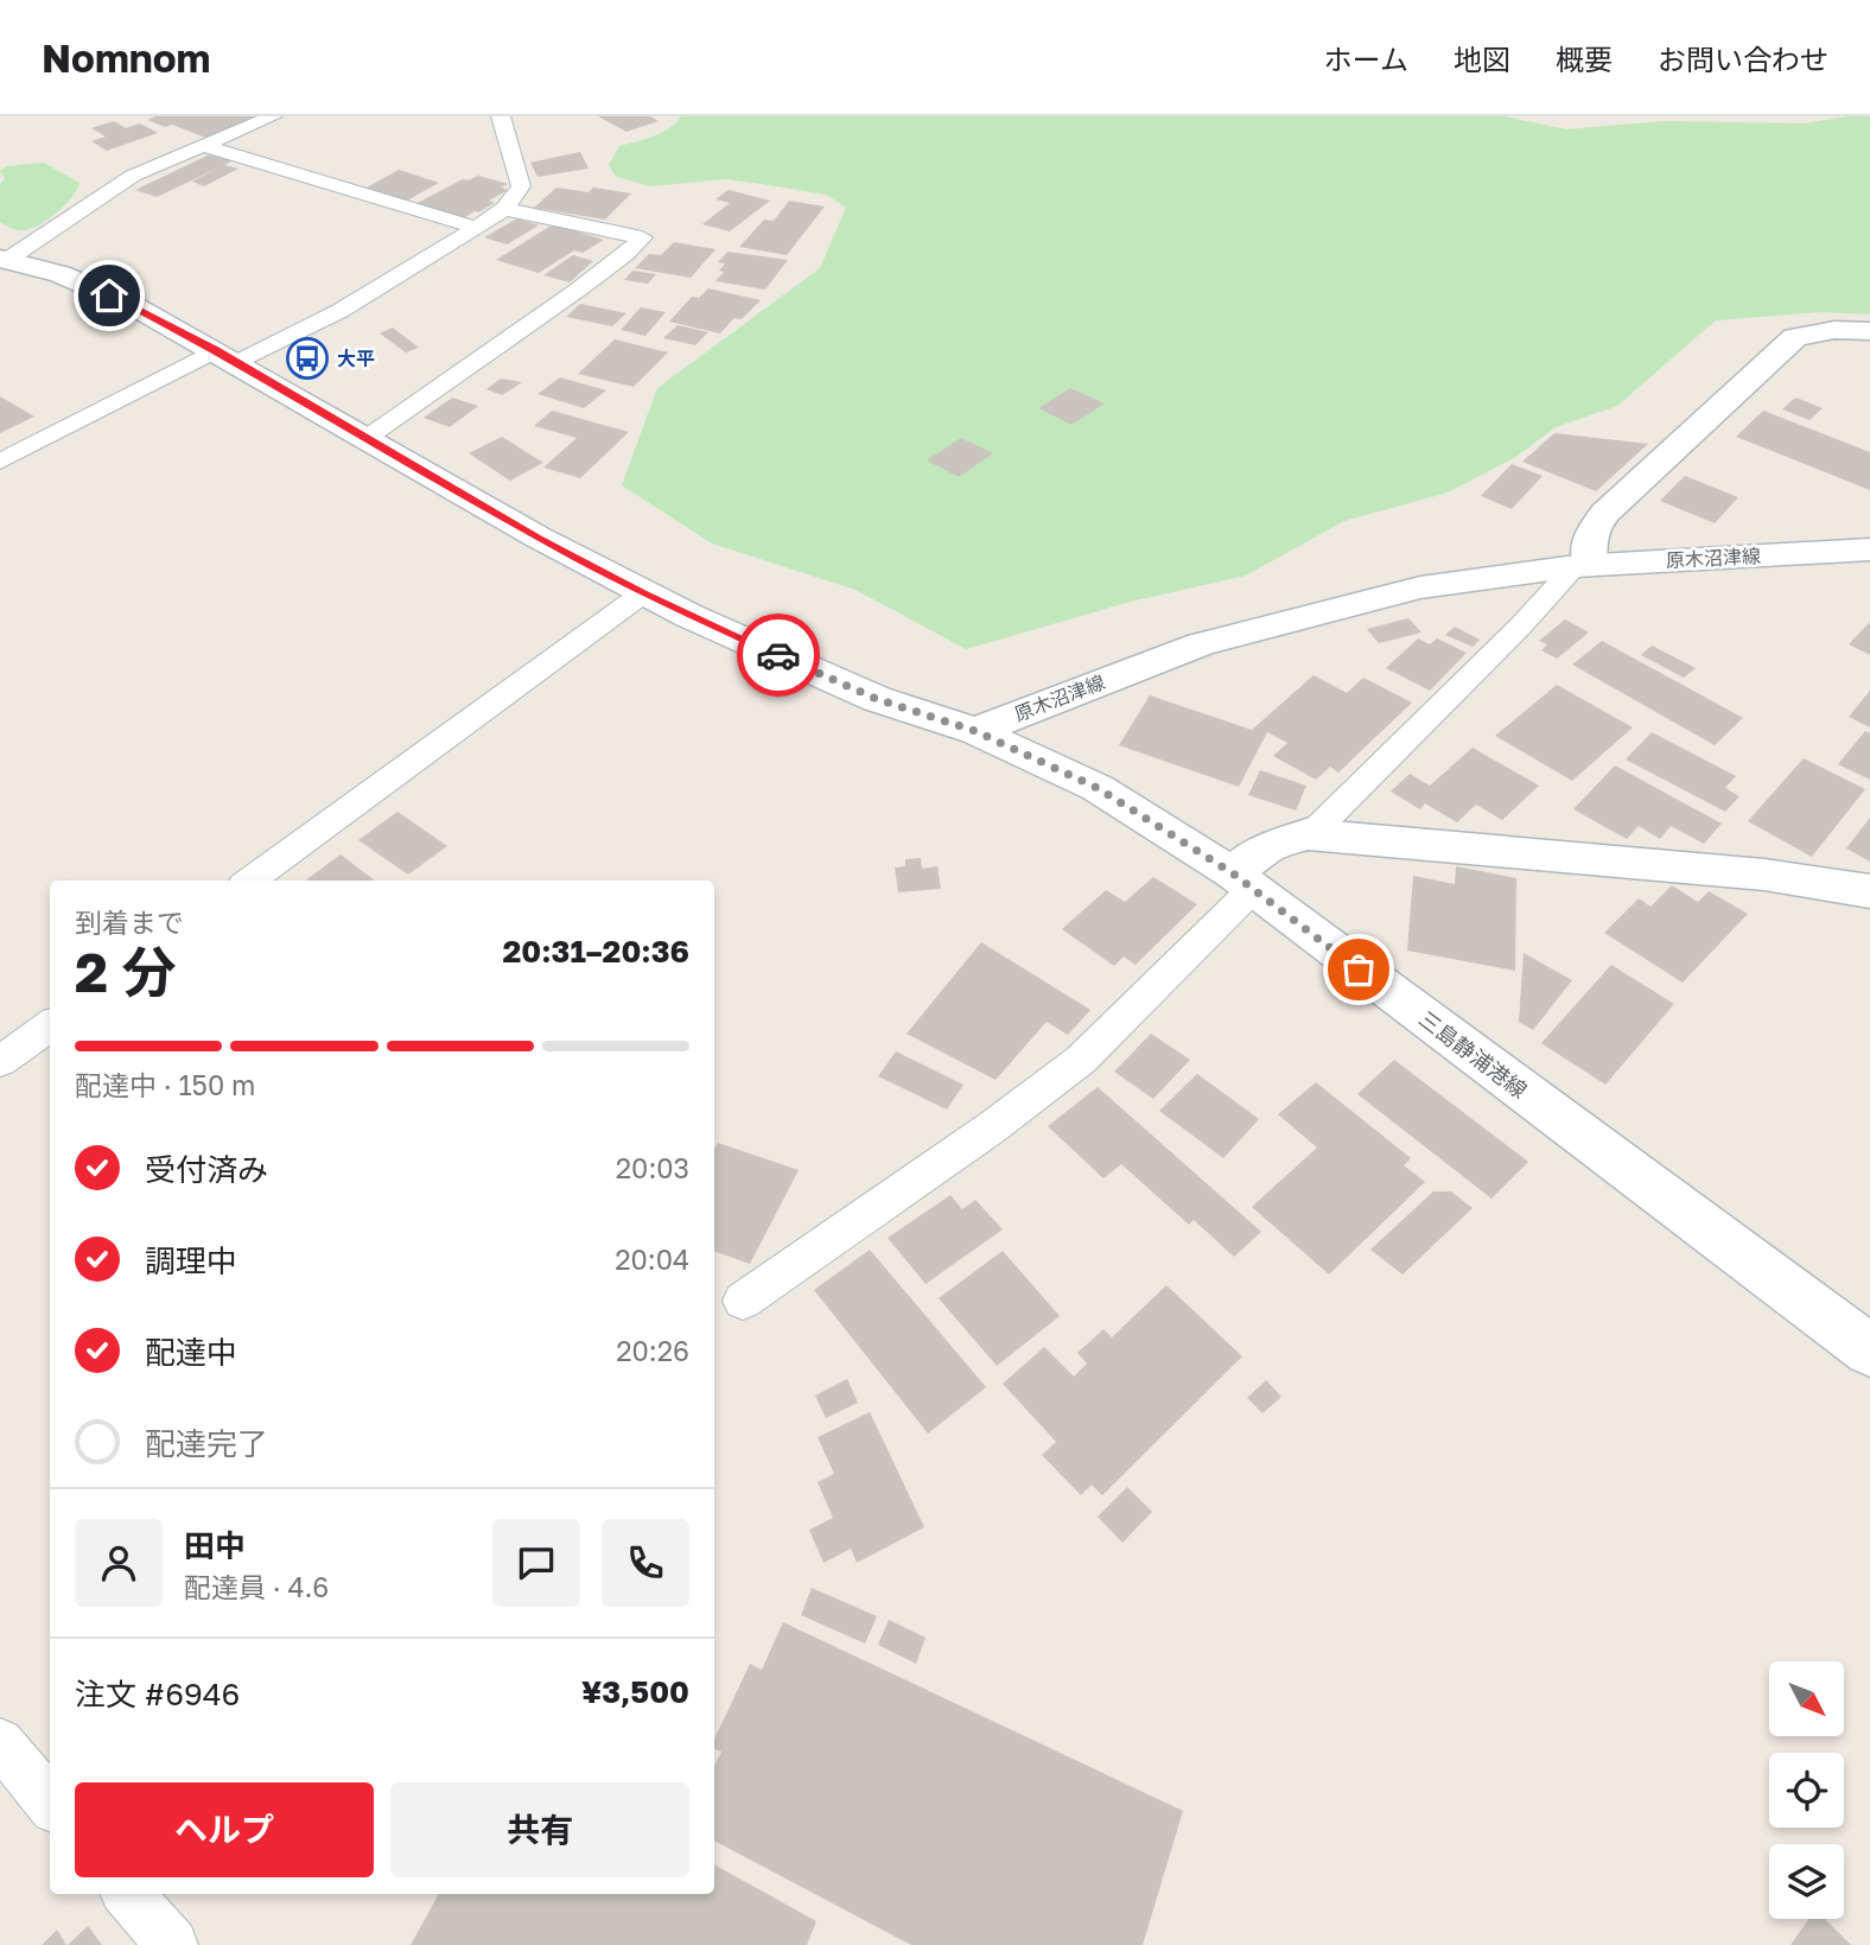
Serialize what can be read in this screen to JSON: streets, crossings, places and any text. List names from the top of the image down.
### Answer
{
  "streets": {
    "main road": ["原木沼津線", "三島静浦港線"]
  },
  "crossings": [
    ["原木沼津線", "三島静浦港線"]
  ],
  "places": {
    "bus stop": ["大平"]
  },
  "north": "bottom right",
  "page": {
    "header": "Nomnom",
    "nav": [
      "ホーム",
      "地図",
      "概要",
      "お問い合わせ"
    ],
    "heading": ["2 分", "到着まで", "20:31–20:36"],
    "panel": [
      "田中",
      "配達員 · 4.6",
      "注文 #6946",
      "¥3,500"
    ],
    "bar": "配達中 · 150 m",
    "list": [
      ["受付済み", "20:03"],
      ["調理中", "20:04"],
      ["配達中", "20:26"],
      "配達完了"
    ],
    "buttons": ["ヘルプ", "共有"]
  }
}
